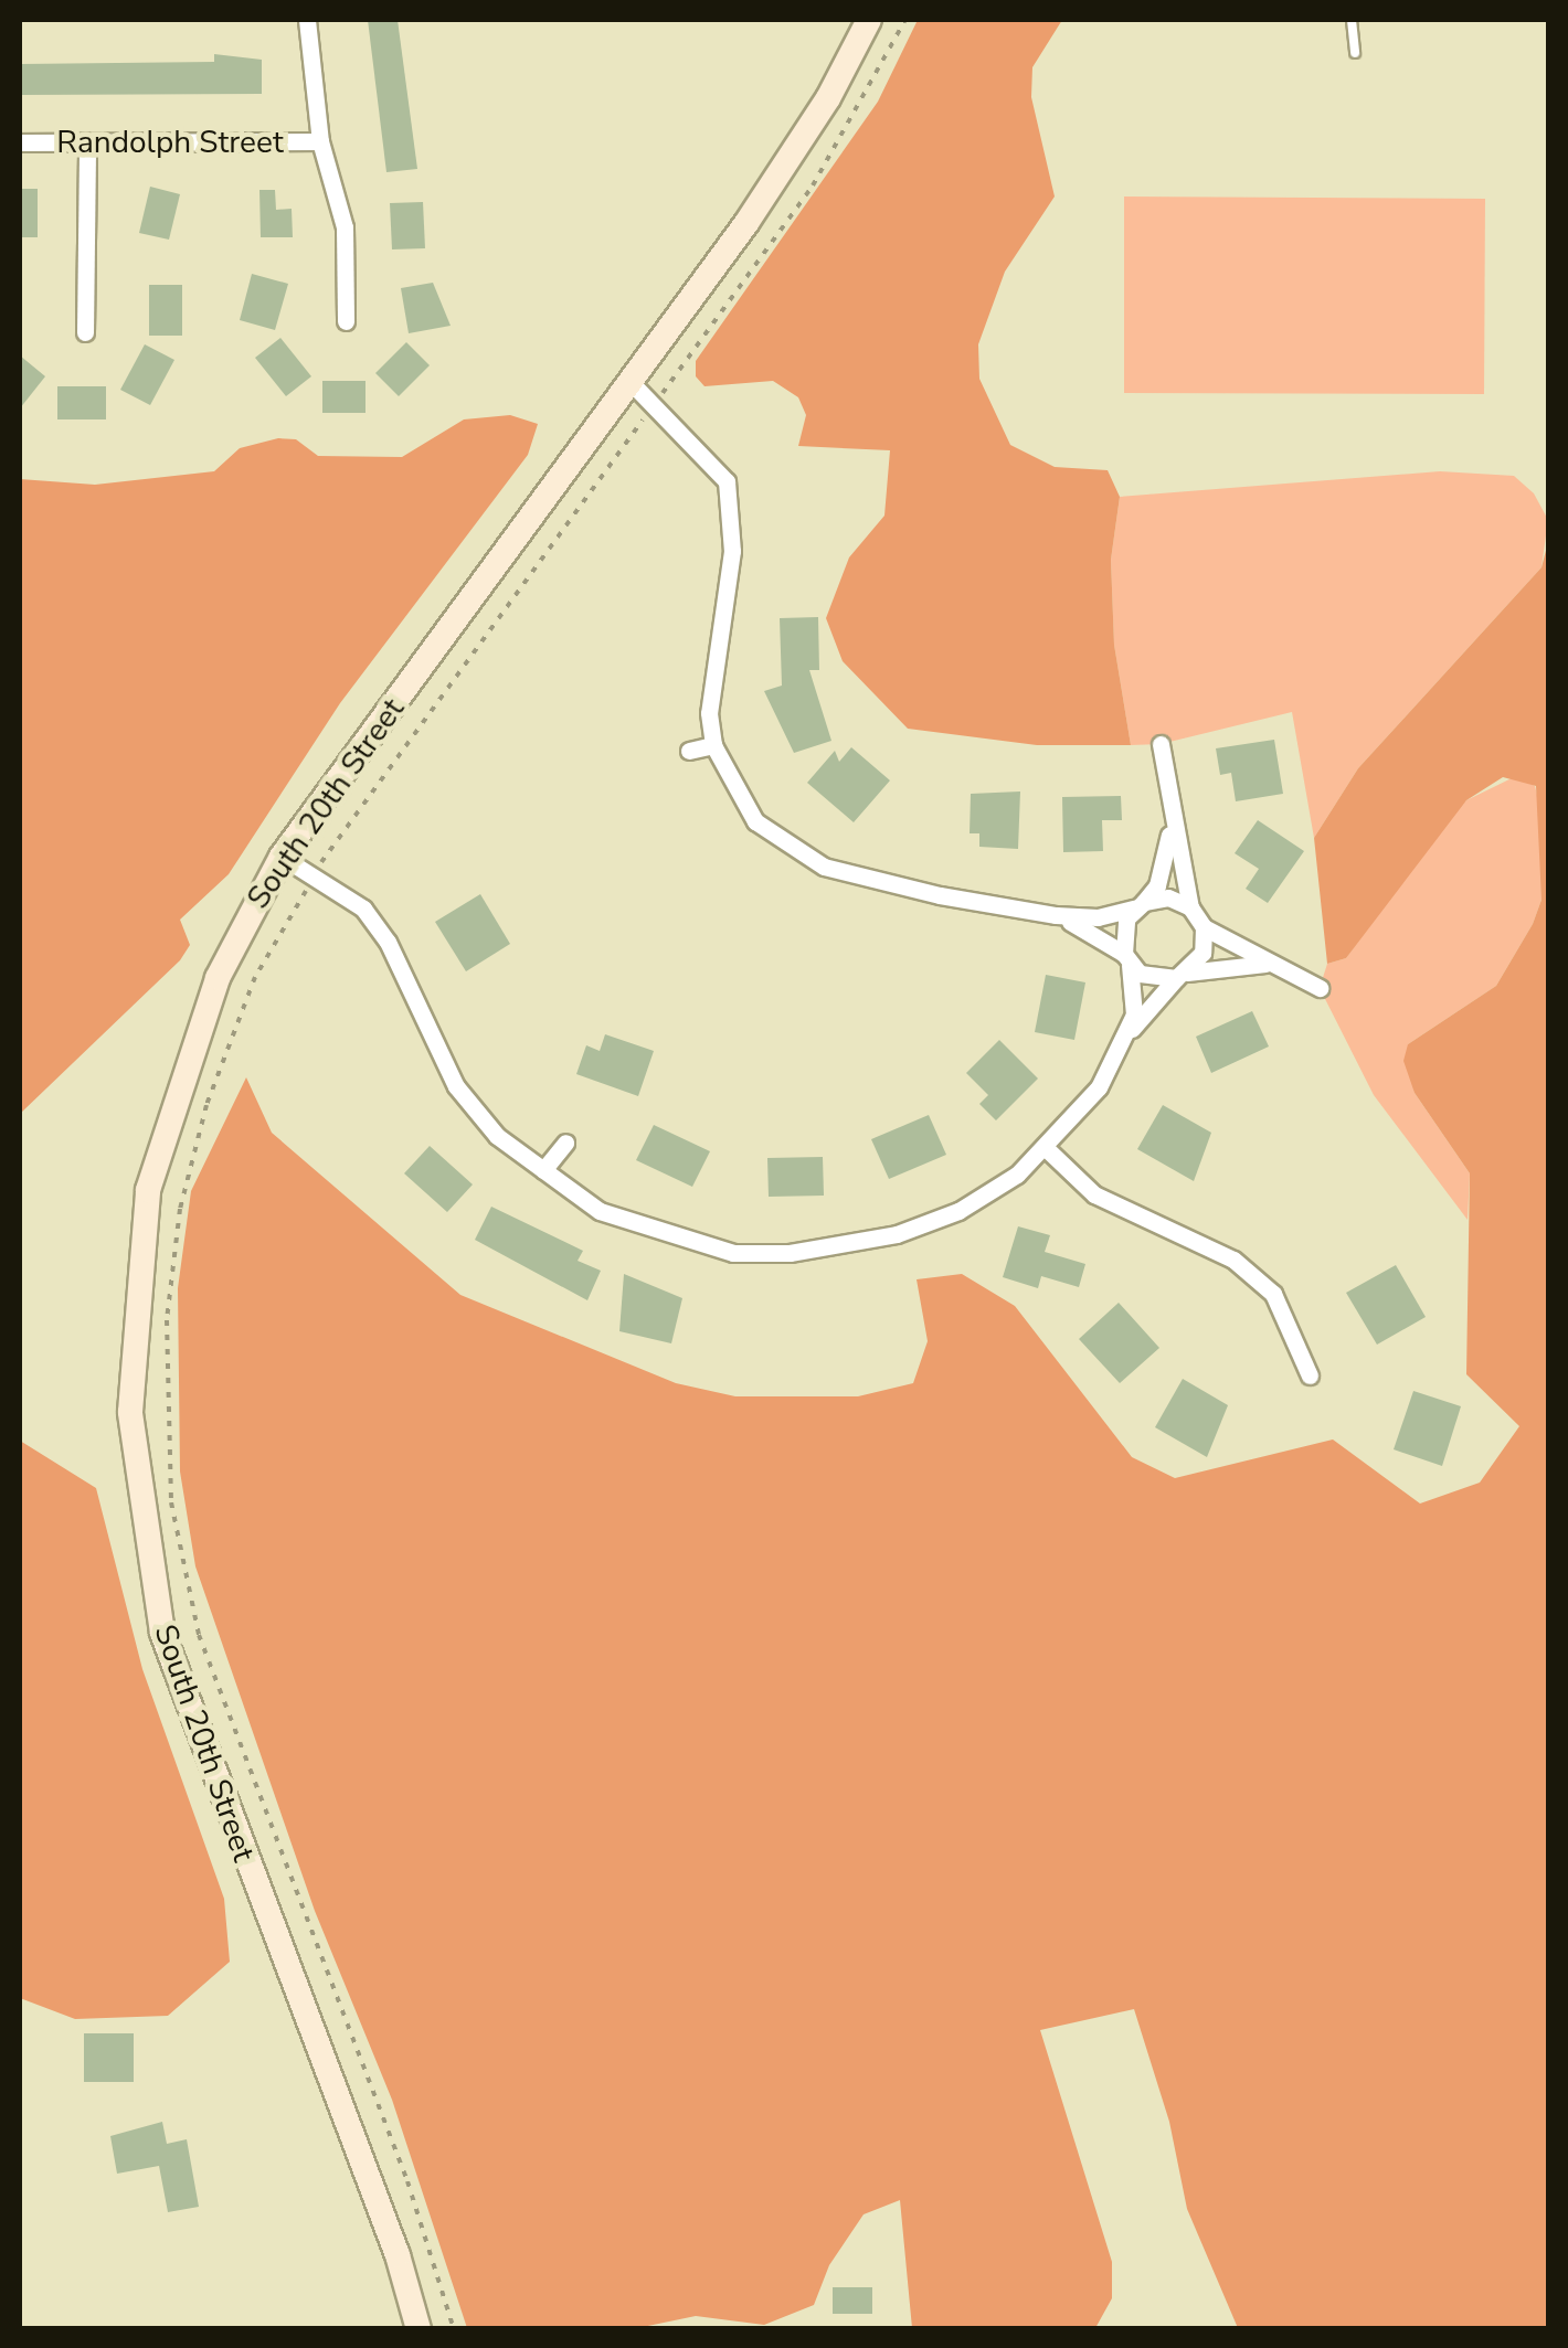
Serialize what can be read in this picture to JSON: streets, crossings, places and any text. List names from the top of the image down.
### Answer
{
  "streets": {
    "main road": ["South 20th Street"],
    "street": ["Randolph Street"]
  }
}
